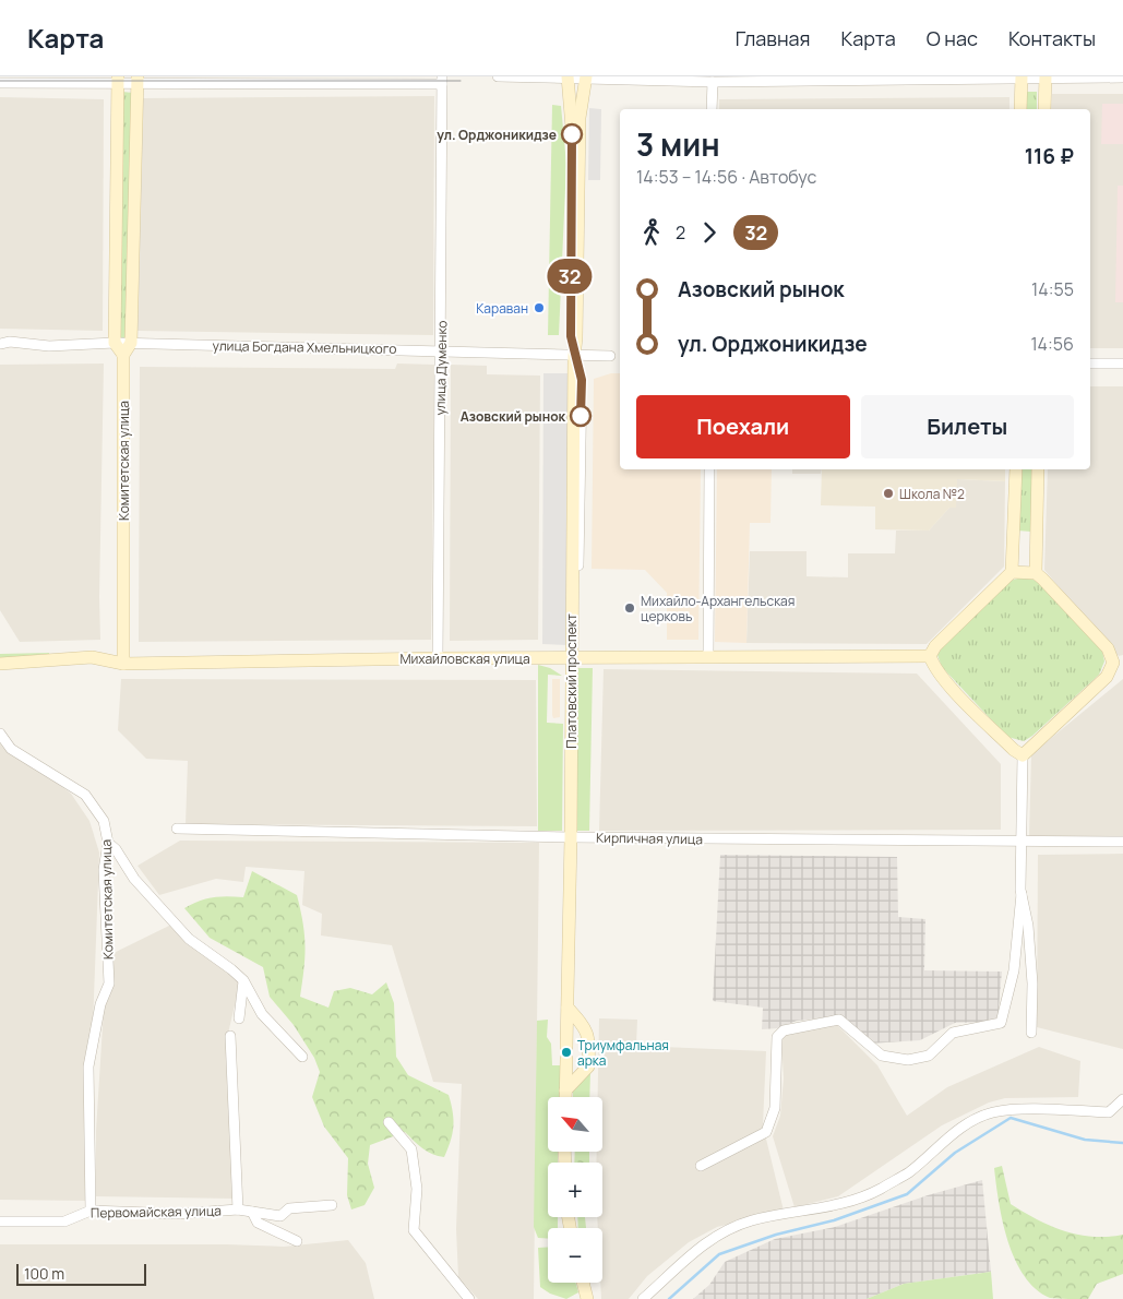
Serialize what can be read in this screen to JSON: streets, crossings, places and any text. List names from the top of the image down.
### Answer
{
  "streets": {
    "main road": ["Комитетская улица", "Михайловская улица", "Платовский проспект"],
    "street": [
      "улица Богдана Хмельницкого",
      "улица Думенко",
      "Кирпичная улица",
      "Первомайская улица"
    ]
  },
  "crossings": [
    ["улица Богдана Хмельницкого", "улица Думенко"],
    ["улица Богдана Хмельницкого", "Платовский проспект"],
    ["улица Думенко", "Михайловская улица"],
    ["Комитетская улица", "Михайловская улица"],
    ["Комитетская улица", "Первомайская улица"],
    ["Михайловская улица", "Платовский проспект"],
    ["Платовский проспект", "Кирпичная улица"]
  ],
  "places": [
    "ул. Орджоникидзе",
    "Караван",
    "Азовский рынок",
    "Школа №2",
    "Михайло-Архангельская церковь",
    "Триумфальная арка"
  ],
  "lines": ["bus line 32"],
  "scale_bar": "100 m",
  "north": "top left",
  "page": {
    "header": "Карта",
    "nav": [
      "Главная",
      "Карта",
      "О нас",
      "Контакты"
    ],
    "on_map": "32",
    "heading": ["3 мин", "14:53 – 14:56 · Автобус", "116 ₽"],
    "legs": ["2", "32"],
    "list": [
      {
        "name": "Азовский рынок",
        "value": "14:55"
      },
      {
        "name": "ул. Орджоникидзе",
        "value": "14:56"
      }
    ],
    "buttons": ["Поехали", "Билеты"],
    "map_buttons": ["+", "−"],
    "scale": "100 m"
  }
}
